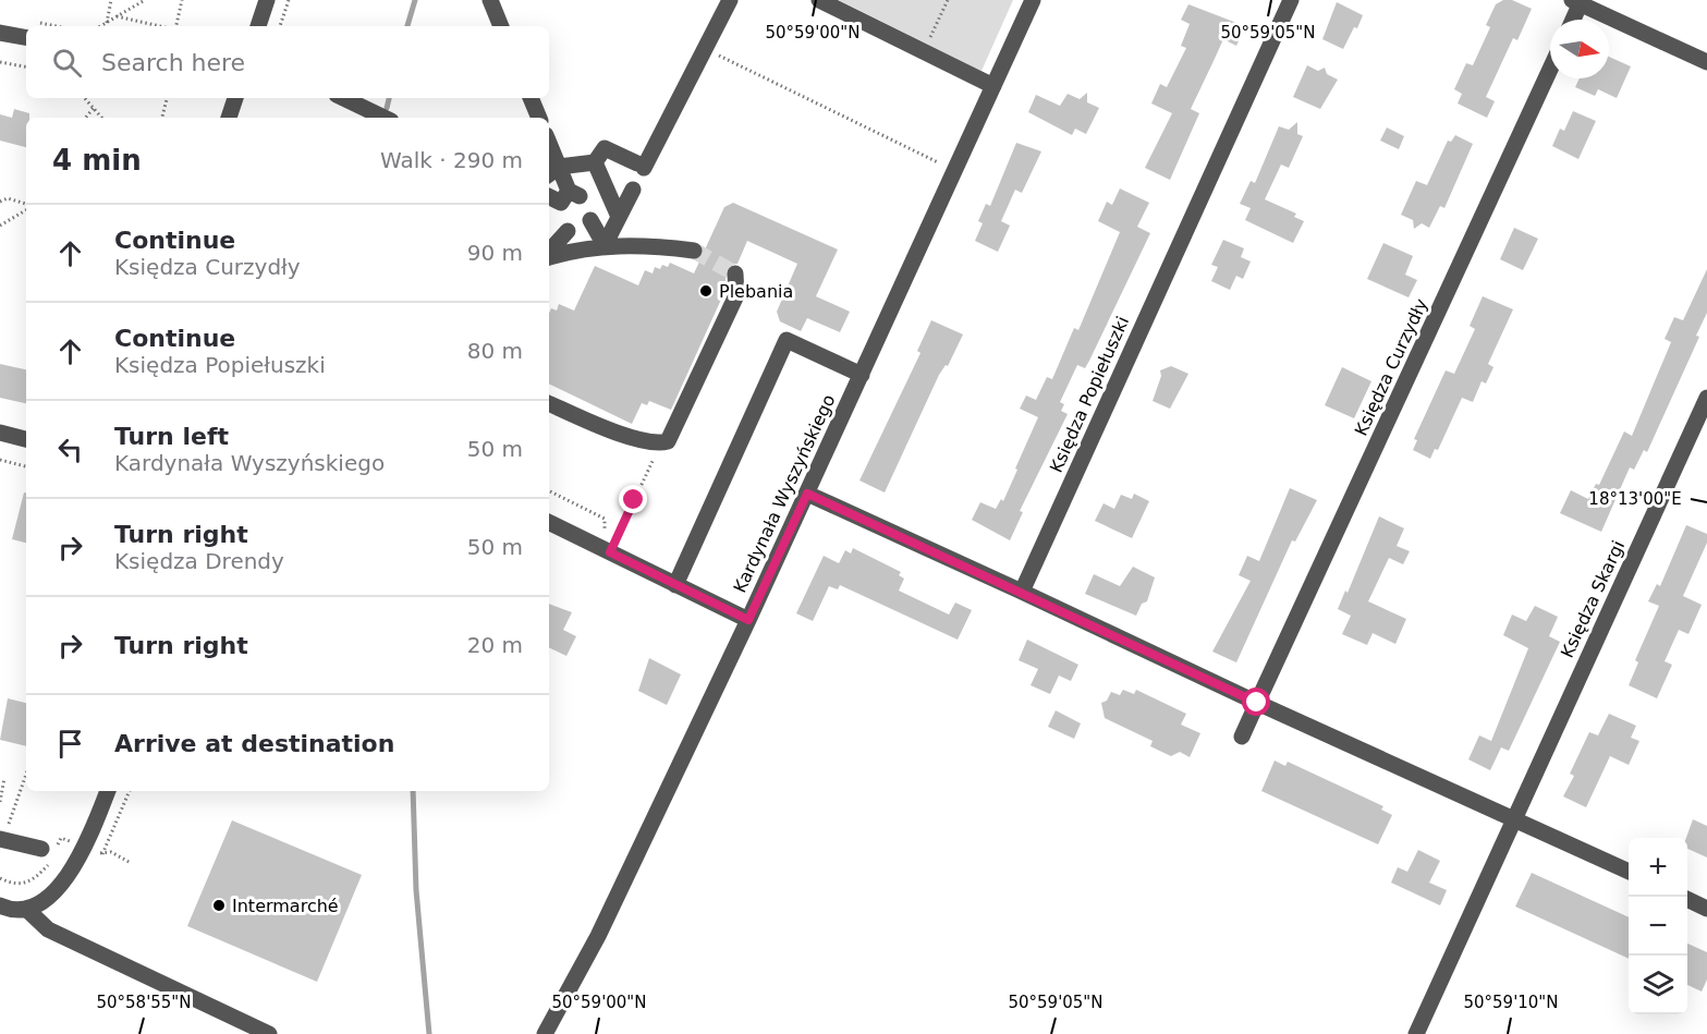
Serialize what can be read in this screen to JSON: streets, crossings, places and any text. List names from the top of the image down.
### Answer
{
  "streets": {
    "street": [
      "Księdza Curzydły",
      "Księdza Popiełuszki",
      "Kardynała Wyszyńskiego",
      "Księdza Skargi"
    ]
  },
  "places": ["Plebania", "Intermarché"],
  "north": "right",
  "page": {
    "search": "Search here",
    "heading": ["4 min", "Walk · 290 m"],
    "list": [
      ["Continue", "Księdza Curzydły", "90 m"],
      ["Continue", "Księdza Popiełuszki", "80 m"],
      ["Turn left", "Kardynała Wyszyńskiego", "50 m"],
      ["Turn right", "Księdza Drendy", "50 m"],
      ["Turn right", "20 m"],
      "Arrive at destination"
    ],
    "map_buttons": ["+", "−"]
  },
  "coordinates": [
    "50°59'00\"N",
    "50°59'05\"N",
    "18°13'00\"E",
    "50°58'55\"N",
    "50°59'10\"N"
  ]
}
